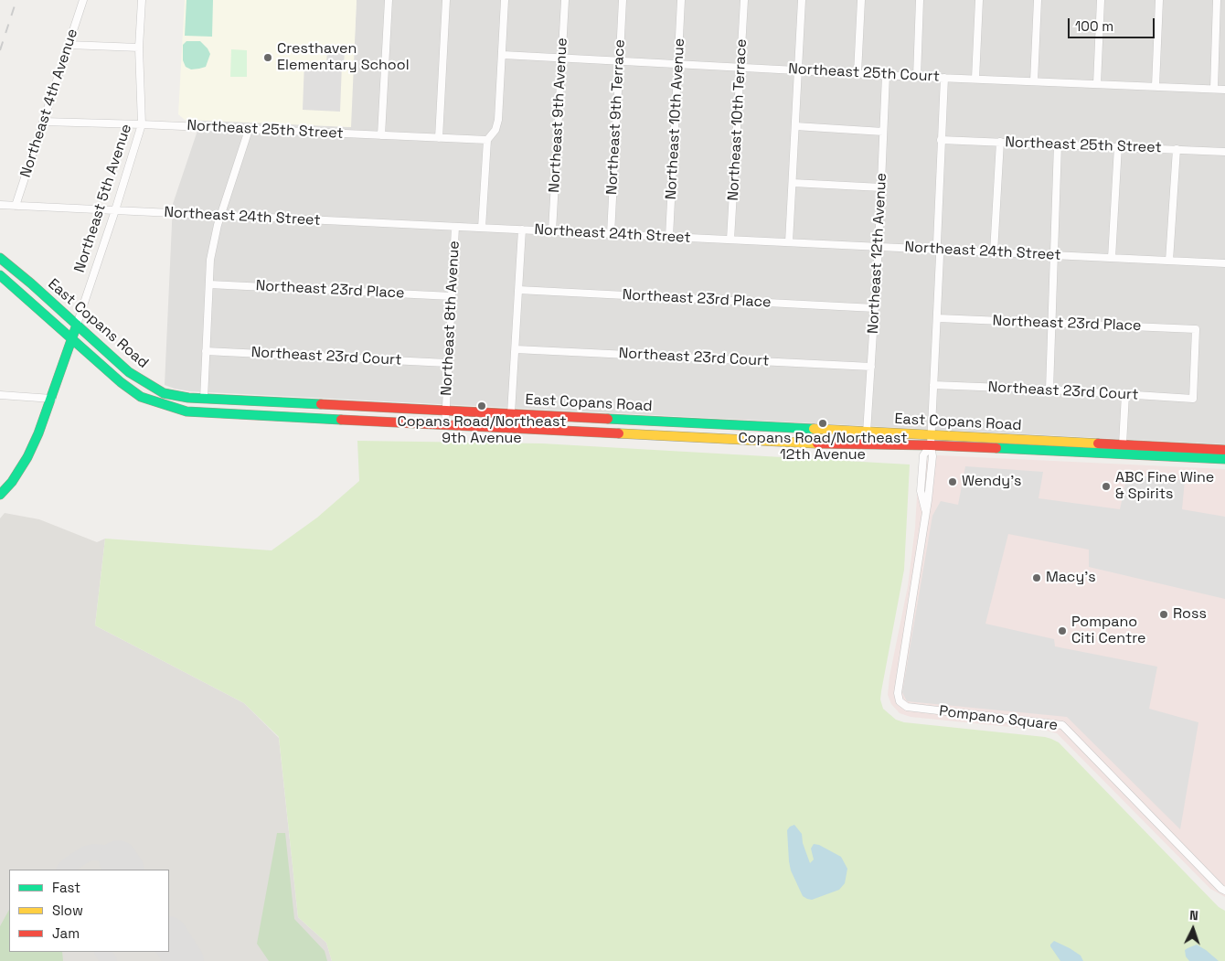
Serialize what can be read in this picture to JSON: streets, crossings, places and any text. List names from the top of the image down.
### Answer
{
  "streets": {
    "main road": ["Northeast 5th Avenue", "East Copans Road"],
    "street": [
      "Northeast 25th Court",
      "Northeast 4th Avenue",
      "Northeast 9th Avenue",
      "Northeast 9th Terrace",
      "Northeast 10th Avenue",
      "Northeast 10th Terrace",
      "Northeast 25th Street",
      "Northeast 24th Street",
      "Northeast 12th Avenue",
      "Northeast 23rd Place",
      "Northeast 8th Avenue",
      "Northeast 23rd Court",
      "Pompano Square"
    ]
  },
  "crossings": [
    ["Northeast 25th Court", "Northeast 9th Avenue"],
    ["Northeast 25th Court", "Northeast 9th Terrace"],
    ["Northeast 25th Court", "Northeast 10th Avenue"],
    ["Northeast 25th Court", "Northeast 10th Terrace"],
    ["Northeast 25th Court", "Northeast 12th Avenue"],
    ["Northeast 25th Court", "Pompano Square"],
    ["Northeast 4th Avenue", "Northeast 25th Street"],
    ["Northeast 4th Avenue", "Northeast 24th Street"],
    ["Northeast 9th Avenue", "Northeast 24th Street"],
    ["Northeast 9th Terrace", "Northeast 24th Street"],
    ["Northeast 10th Avenue", "Northeast 24th Street"],
    ["Northeast 10th Terrace", "Northeast 24th Street"],
    ["Northeast 25th Street", "Northeast 5th Avenue"],
    ["Northeast 25th Street", "Pompano Square"],
    ["Northeast 5th Avenue", "Northeast 24th Street"],
    ["Northeast 5th Avenue", "East Copans Road"],
    ["Northeast 24th Street", "Northeast 12th Avenue"],
    ["Northeast 24th Street", "Northeast 8th Avenue"],
    ["Northeast 24th Street", "Pompano Square"],
    ["Northeast 12th Avenue", "Northeast 23rd Place"],
    ["Northeast 12th Avenue", "East Copans Road"],
    ["Northeast 12th Avenue", "Northeast 23rd Court"],
    ["Northeast 23rd Place", "Northeast 8th Avenue"],
    ["Northeast 23rd Place", "Northeast 23rd Court"],
    ["Northeast 23rd Place", "Pompano Square"],
    ["Northeast 8th Avenue", "East Copans Road"],
    ["Northeast 8th Avenue", "Northeast 23rd Court"],
    ["East Copans Road", "Pompano Square"],
    ["Northeast 23rd Court", "Pompano Square"]
  ],
  "places": [
    "Cresthaven Elementary School",
    "Copans Road/Northeast 9th Avenue",
    "Copans Road/Northeast 12th Avenue",
    "Wendy's",
    "ABC Fine Wine & Spirits",
    "Macy's",
    "Ross",
    "Pompano Citi Centre"
  ],
  "legend": ["Fast", "Slow", "Jam"],
  "scale_bar": "100 m",
  "north": "top"
}
